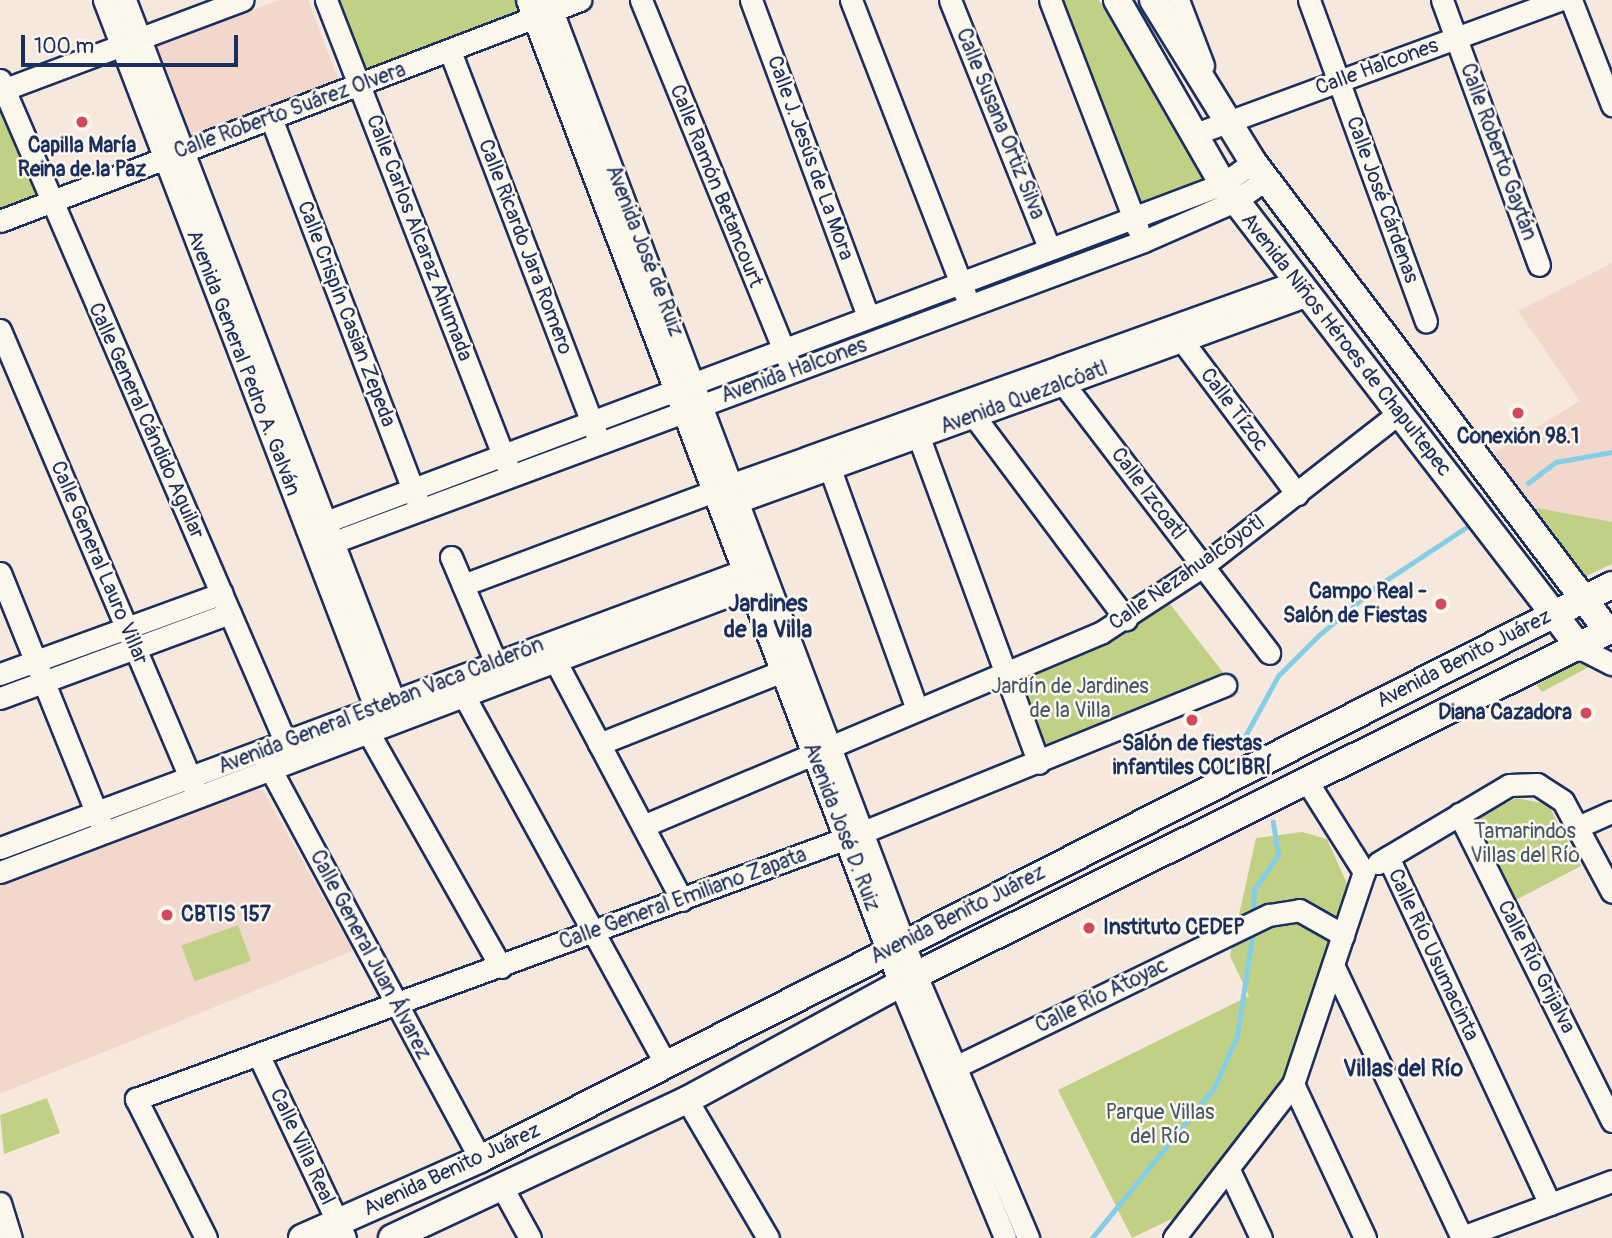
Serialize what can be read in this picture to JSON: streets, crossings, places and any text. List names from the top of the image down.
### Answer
{
  "streets": {
    "main road": ["Avenida Niños Héroes de Chapultepec", "Avenida Benito Juárez"],
    "street": [
      "Calle Halcones",
      "Calle Roberto Suárez Olvera",
      "Calle Susana Ortiz Silva",
      "Calle Roberto Gaytán",
      "Calle J. Jesús de La Mora",
      "Calle Ramón Betancourt",
      "Calle José Cárdenas",
      "Calle Carlos Alcaraz Ahumada",
      "Calle Ricardo Jara Romero",
      "Avenida José de Ruiz",
      "Calle Crispín Casian Zepeda",
      "Avenida General Pedro A. Galván",
      "Avenida Halcones",
      "Avenida Quezalcóatl",
      "Calle Tízoc",
      "Calle General Cándido Aguilar",
      "Calle Izcoatl",
      "Calle General Lauro Villar",
      "Calle Nezahualcóyotl",
      "Avenida General Esteban Vaca Calderón",
      "Avenida José D. Ruiz",
      "Calle General Emiliano Zapata",
      "Calle General Juan Álvarez",
      "Calle Río Usumacinta",
      "Calle Río Grijalva",
      "Calle Río Atoyac",
      "Calle Villa Real"
    ]
  },
  "crossings": [
    ["Calle Halcones", "Calle Roberto Gaytán"],
    ["Calle Halcones", "Calle José Cárdenas"],
    ["Calle Halcones", "Avenida Niños Héroes de Chapultepec"],
    ["Calle Roberto Suárez Olvera", "Calle Carlos Alcaraz Ahumada"],
    ["Calle Roberto Suárez Olvera", "Calle Ricardo Jara Romero"],
    ["Calle Roberto Suárez Olvera", "Avenida José de Ruiz"],
    ["Calle Roberto Suárez Olvera", "Calle Crispín Casian Zepeda"],
    ["Calle Roberto Suárez Olvera", "Avenida General Pedro A. Galván"],
    ["Calle Roberto Suárez Olvera", "Calle General Cándido Aguilar"],
    ["Calle Susana Ortiz Silva", "Avenida Halcones"],
    ["Calle J. Jesús de La Mora", "Avenida Halcones"],
    ["Calle Ramón Betancourt", "Avenida Halcones"],
    ["Calle Carlos Alcaraz Ahumada", "Avenida Halcones"],
    ["Calle Ricardo Jara Romero", "Avenida Halcones"],
    ["Avenida José de Ruiz", "Avenida Halcones"],
    ["Avenida José de Ruiz", "Avenida Quezalcóatl"],
    ["Avenida José de Ruiz", "Avenida José D. Ruiz"],
    ["Calle Crispín Casian Zepeda", "Avenida Halcones"],
    ["Avenida Niños Héroes de Chapultepec", "Avenida Halcones"],
    ["Avenida Niños Héroes de Chapultepec", "Avenida Quezalcóatl"],
    ["Avenida Niños Héroes de Chapultepec", "Calle Nezahualcóyotl"],
    ["Avenida Niños Héroes de Chapultepec", "Avenida Benito Juárez"],
    ["Avenida General Pedro A. Galván", "Avenida Halcones"],
    ["Avenida General Pedro A. Galván", "Avenida General Esteban Vaca Calderón"],
    ["Avenida General Pedro A. Galván", "Calle General Emiliano Zapata"],
    ["Avenida Quezalcóatl", "Calle Tízoc"],
    ["Avenida Quezalcóatl", "Calle Izcoatl"],
    ["Avenida Quezalcóatl", "Avenida José D. Ruiz"],
    ["Calle Tízoc", "Calle Nezahualcóyotl"],
    ["Calle General Cándido Aguilar", "Avenida General Esteban Vaca Calderón"],
    ["Calle Izcoatl", "Calle Nezahualcóyotl"],
    ["Calle General Lauro Villar", "Avenida General Esteban Vaca Calderón"],
    ["Calle Nezahualcóyotl", "Avenida José D. Ruiz"],
    ["Avenida Benito Juárez", "Avenida José D. Ruiz"],
    ["Avenida Benito Juárez", "Calle General Juan Álvarez"],
    ["Avenida Benito Juárez", "Calle Río Usumacinta"],
    ["Avenida Benito Juárez", "Calle Villa Real"],
    ["Avenida General Esteban Vaca Calderón", "Avenida José D. Ruiz"],
    ["Avenida General Esteban Vaca Calderón", "Calle General Juan Álvarez"],
    ["Avenida José D. Ruiz", "Calle General Emiliano Zapata"],
    ["Avenida José D. Ruiz", "Calle Río Atoyac"],
    ["Calle General Emiliano Zapata", "Calle General Juan Álvarez"],
    ["Calle General Emiliano Zapata", "Calle Villa Real"]
  ],
  "districts": ["Jardines de la Villa", "Villas del Río"],
  "parks": ["Jardín de Jardines de la Villa", "Tamarindos Villas del Río", "Parque Villas del Río"],
  "places": [
    "Capilla María Reina de la Paz",
    "Conexión 98.1",
    "Campo Real - Salón de Fiestas",
    "Diana Cazadora",
    "Salón de fiestas infantiles COLIBRÍ",
    "CBTIS 157",
    "Instituto CEDEP"
  ],
  "scale_bar": "100 m"
}
